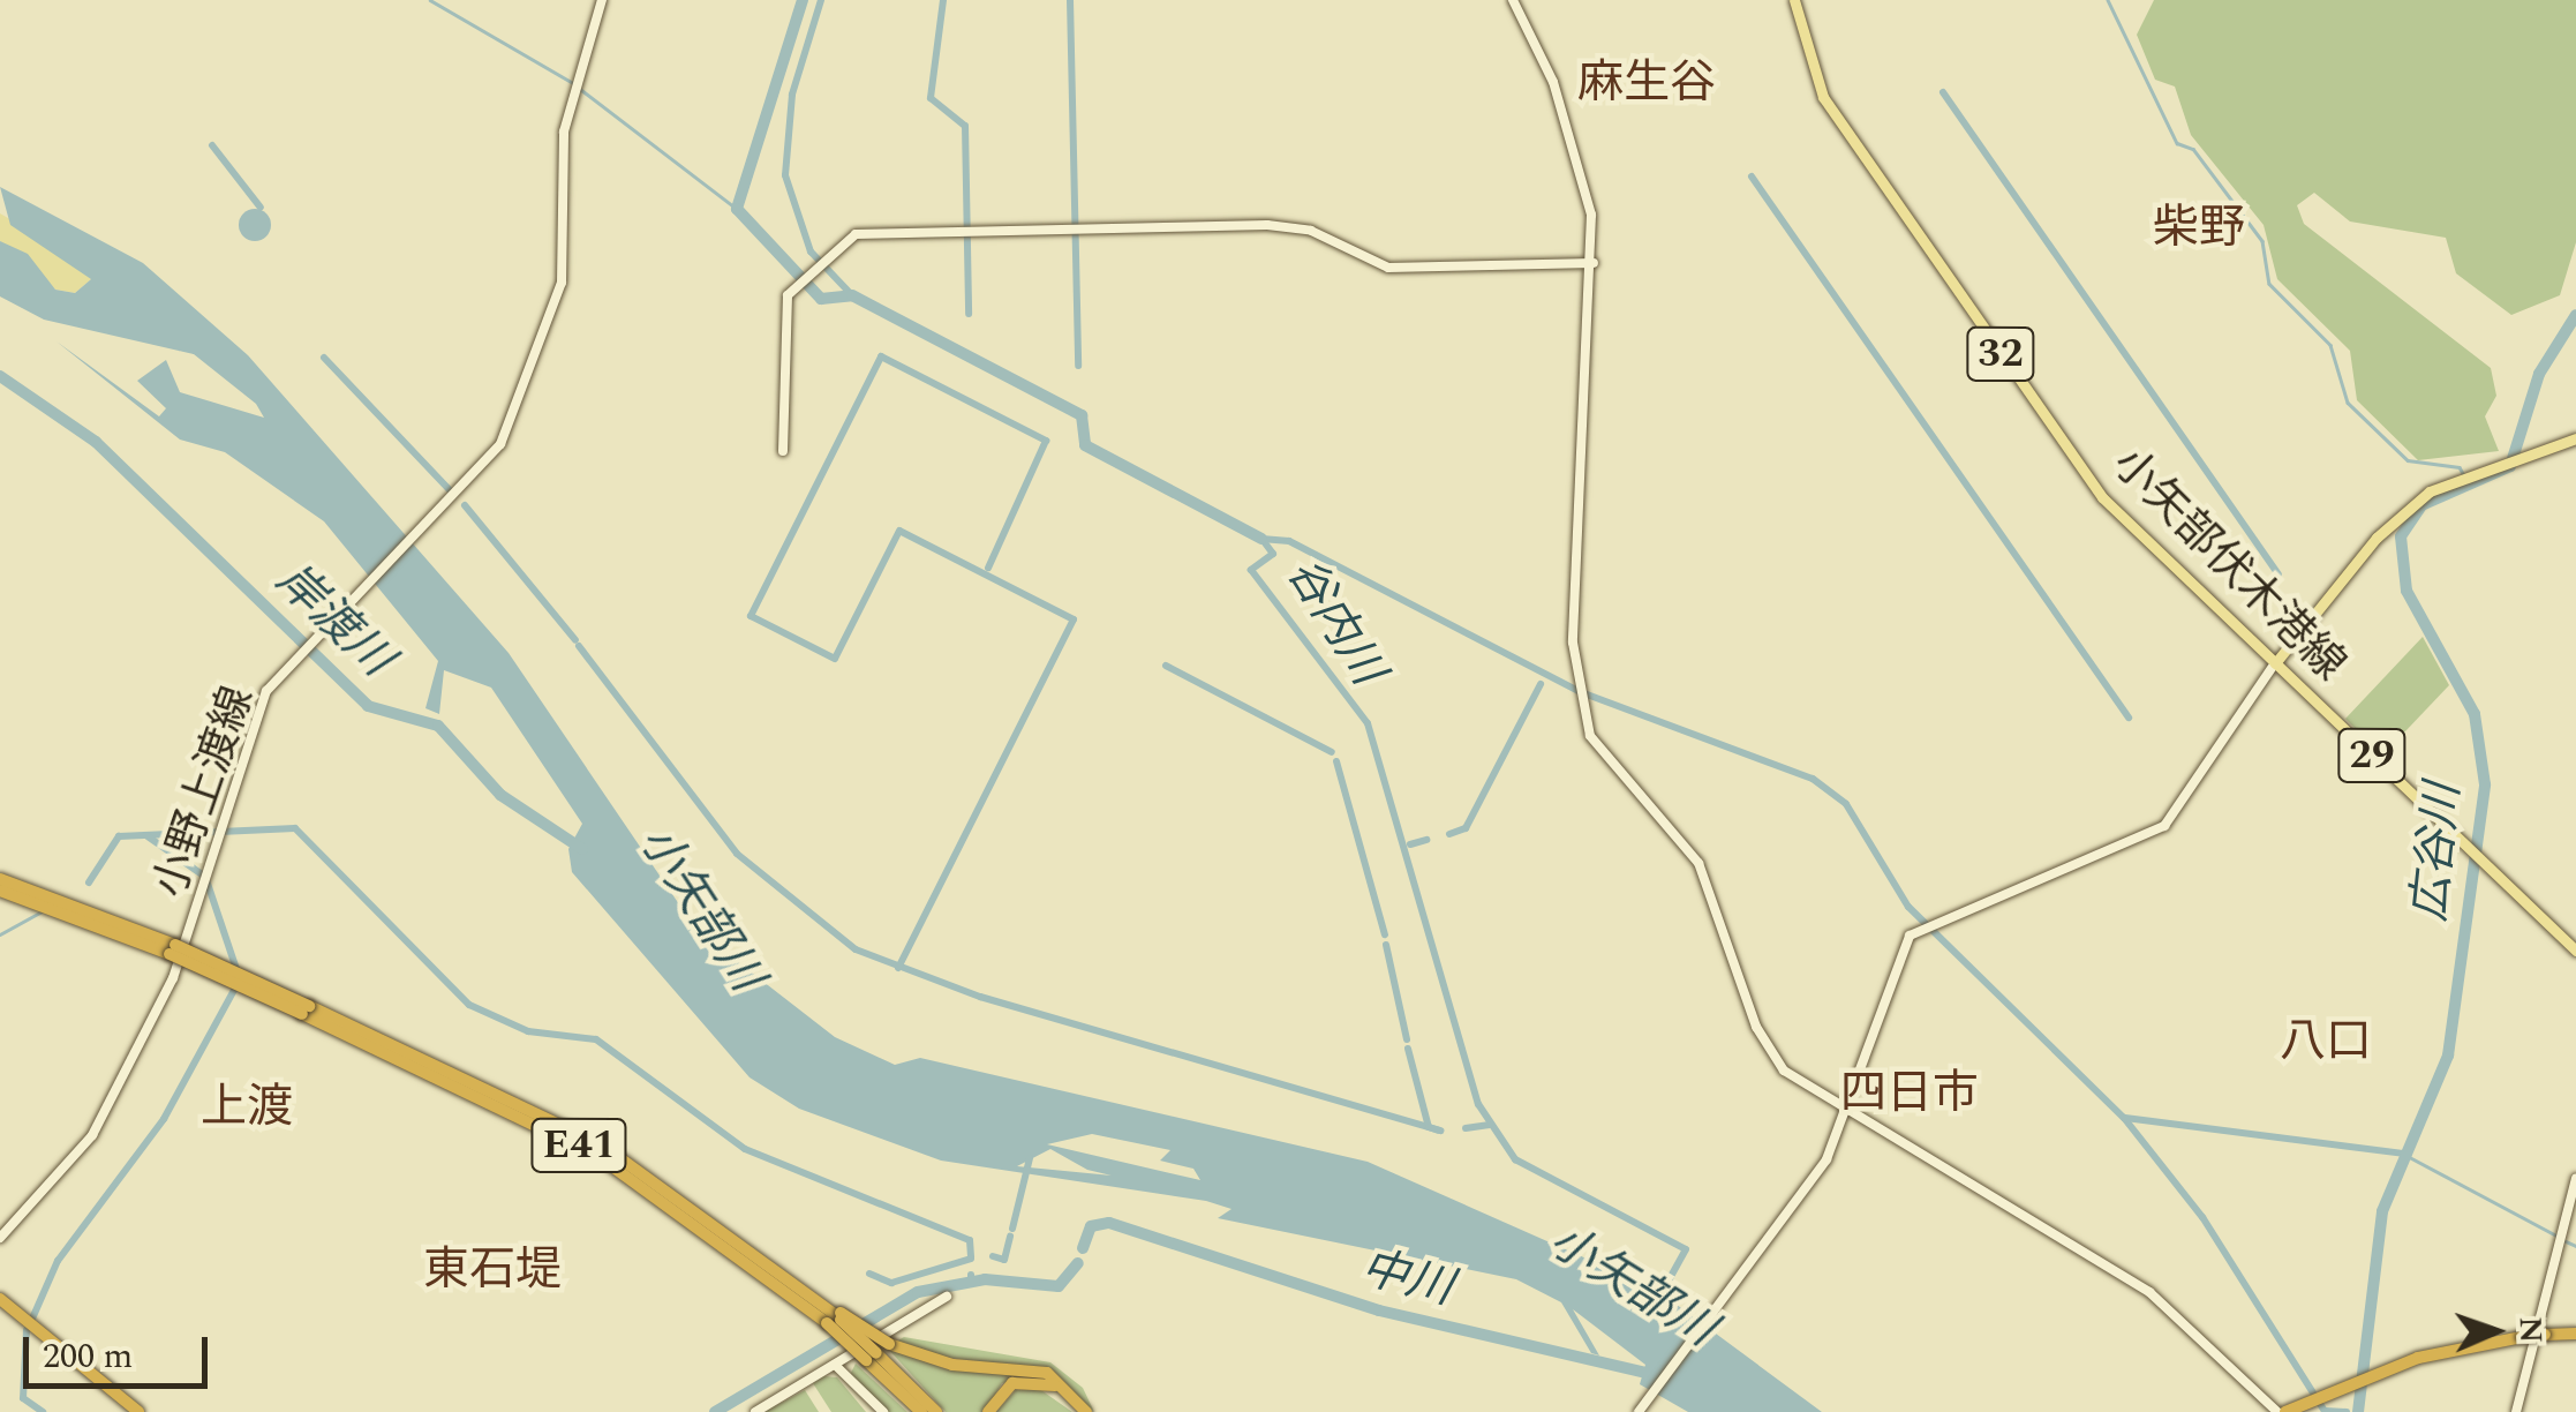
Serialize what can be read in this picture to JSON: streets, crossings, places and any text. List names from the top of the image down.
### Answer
{
  "streets": {
    "highway": ["E41"],
    "main road": ["32", "小矢部伏木港線", "29"],
    "street": ["小野上渡線"]
  },
  "districts": [
    "麻生谷",
    "柴野",
    "八口",
    "四日市",
    "上渡",
    "東石堤"
  ],
  "water": [
    "岸渡川",
    "谷内川",
    "広谷川",
    "小矢部川",
    "中川"
  ],
  "scale_bar": "200 m",
  "north": "right"
}
